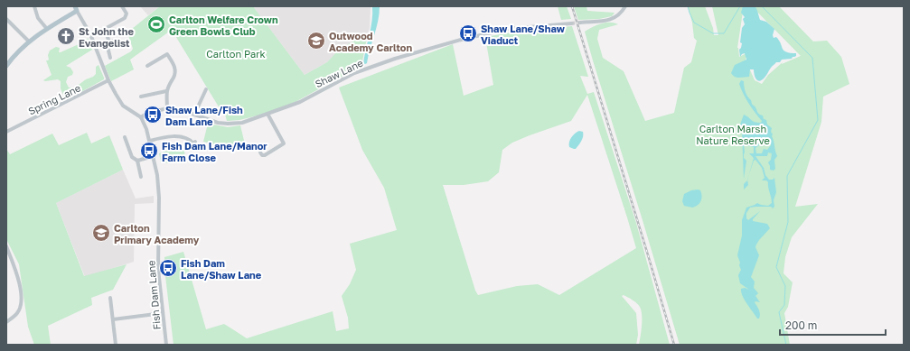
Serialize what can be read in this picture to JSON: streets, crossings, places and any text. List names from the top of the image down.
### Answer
{
  "streets": {
    "street": ["Shaw Lane", "Spring Lane", "Fish Dam Lane"]
  },
  "crossings": [
    ["Shaw Lane", "Fish Dam Lane"]
  ],
  "parks": ["Carlton Park", "Carlton Marsh Nature Reserve"],
  "places": {
    "sports": ["Carlton Welfare Crown Green Bowls Club"],
    "bus stop": [
      "Shaw Lane/Shaw Viaduct",
      "Shaw Lane/Fish Dam Lane",
      "Fish Dam Lane/Manor Farm Close",
      "Fish Dam Lane/Shaw Lane"
    ],
    "church": ["St John the Evangelist"],
    "school or university": ["Outwood Academy Carlton", "Carlton Primary Academy"]
  },
  "scale_bar": "200 m"
}
